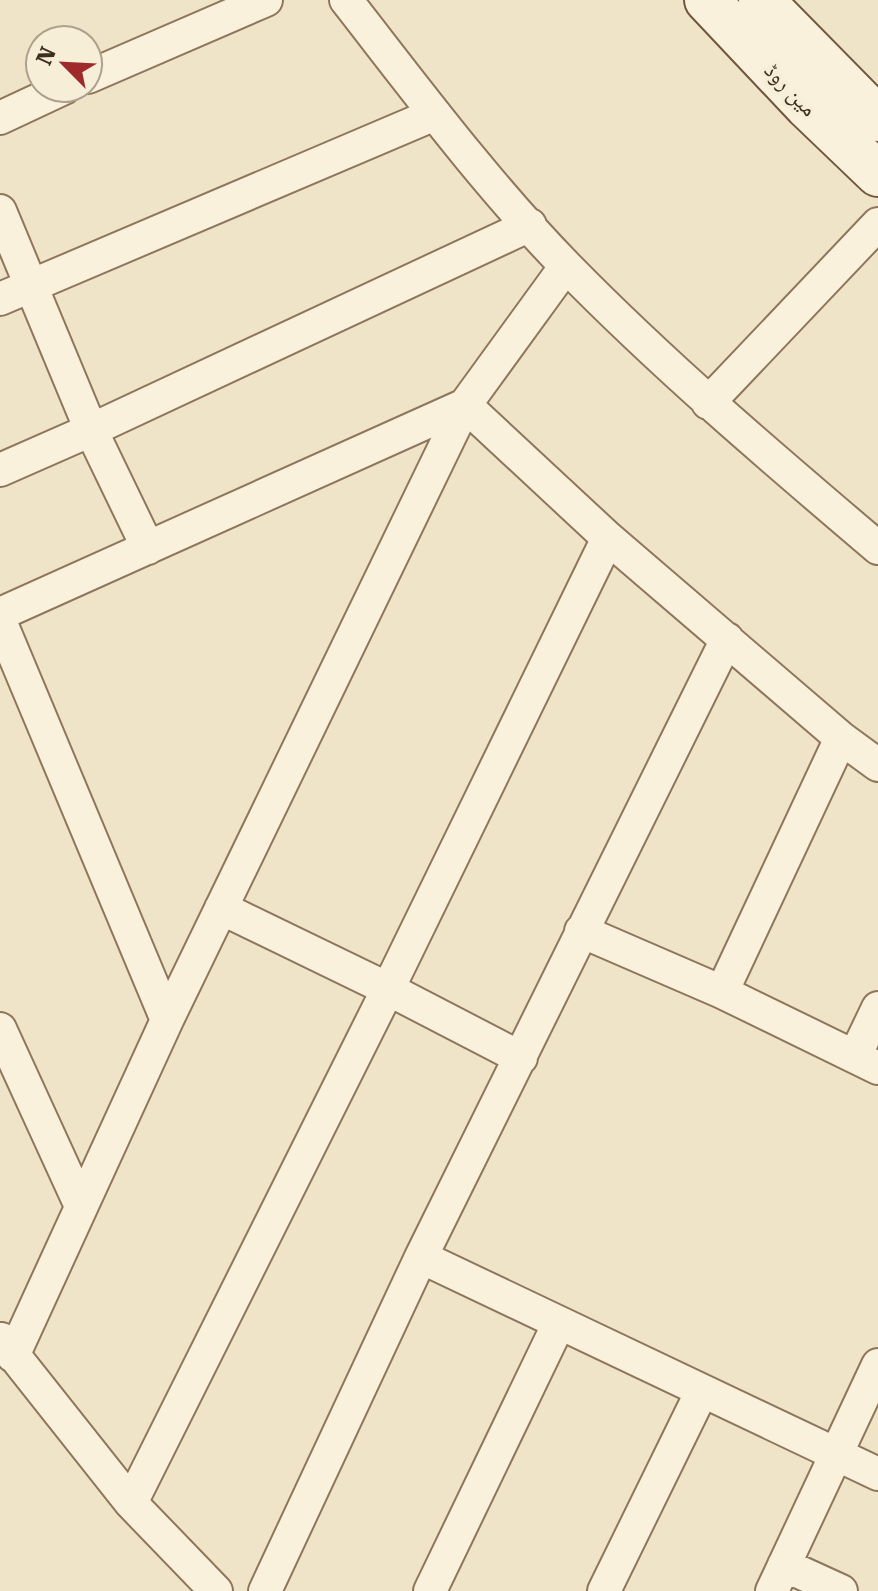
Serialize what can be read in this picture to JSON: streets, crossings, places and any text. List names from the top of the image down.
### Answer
{
  "streets": {
    "main road": ["مین روڈ"]
  },
  "north": "top left"
}
